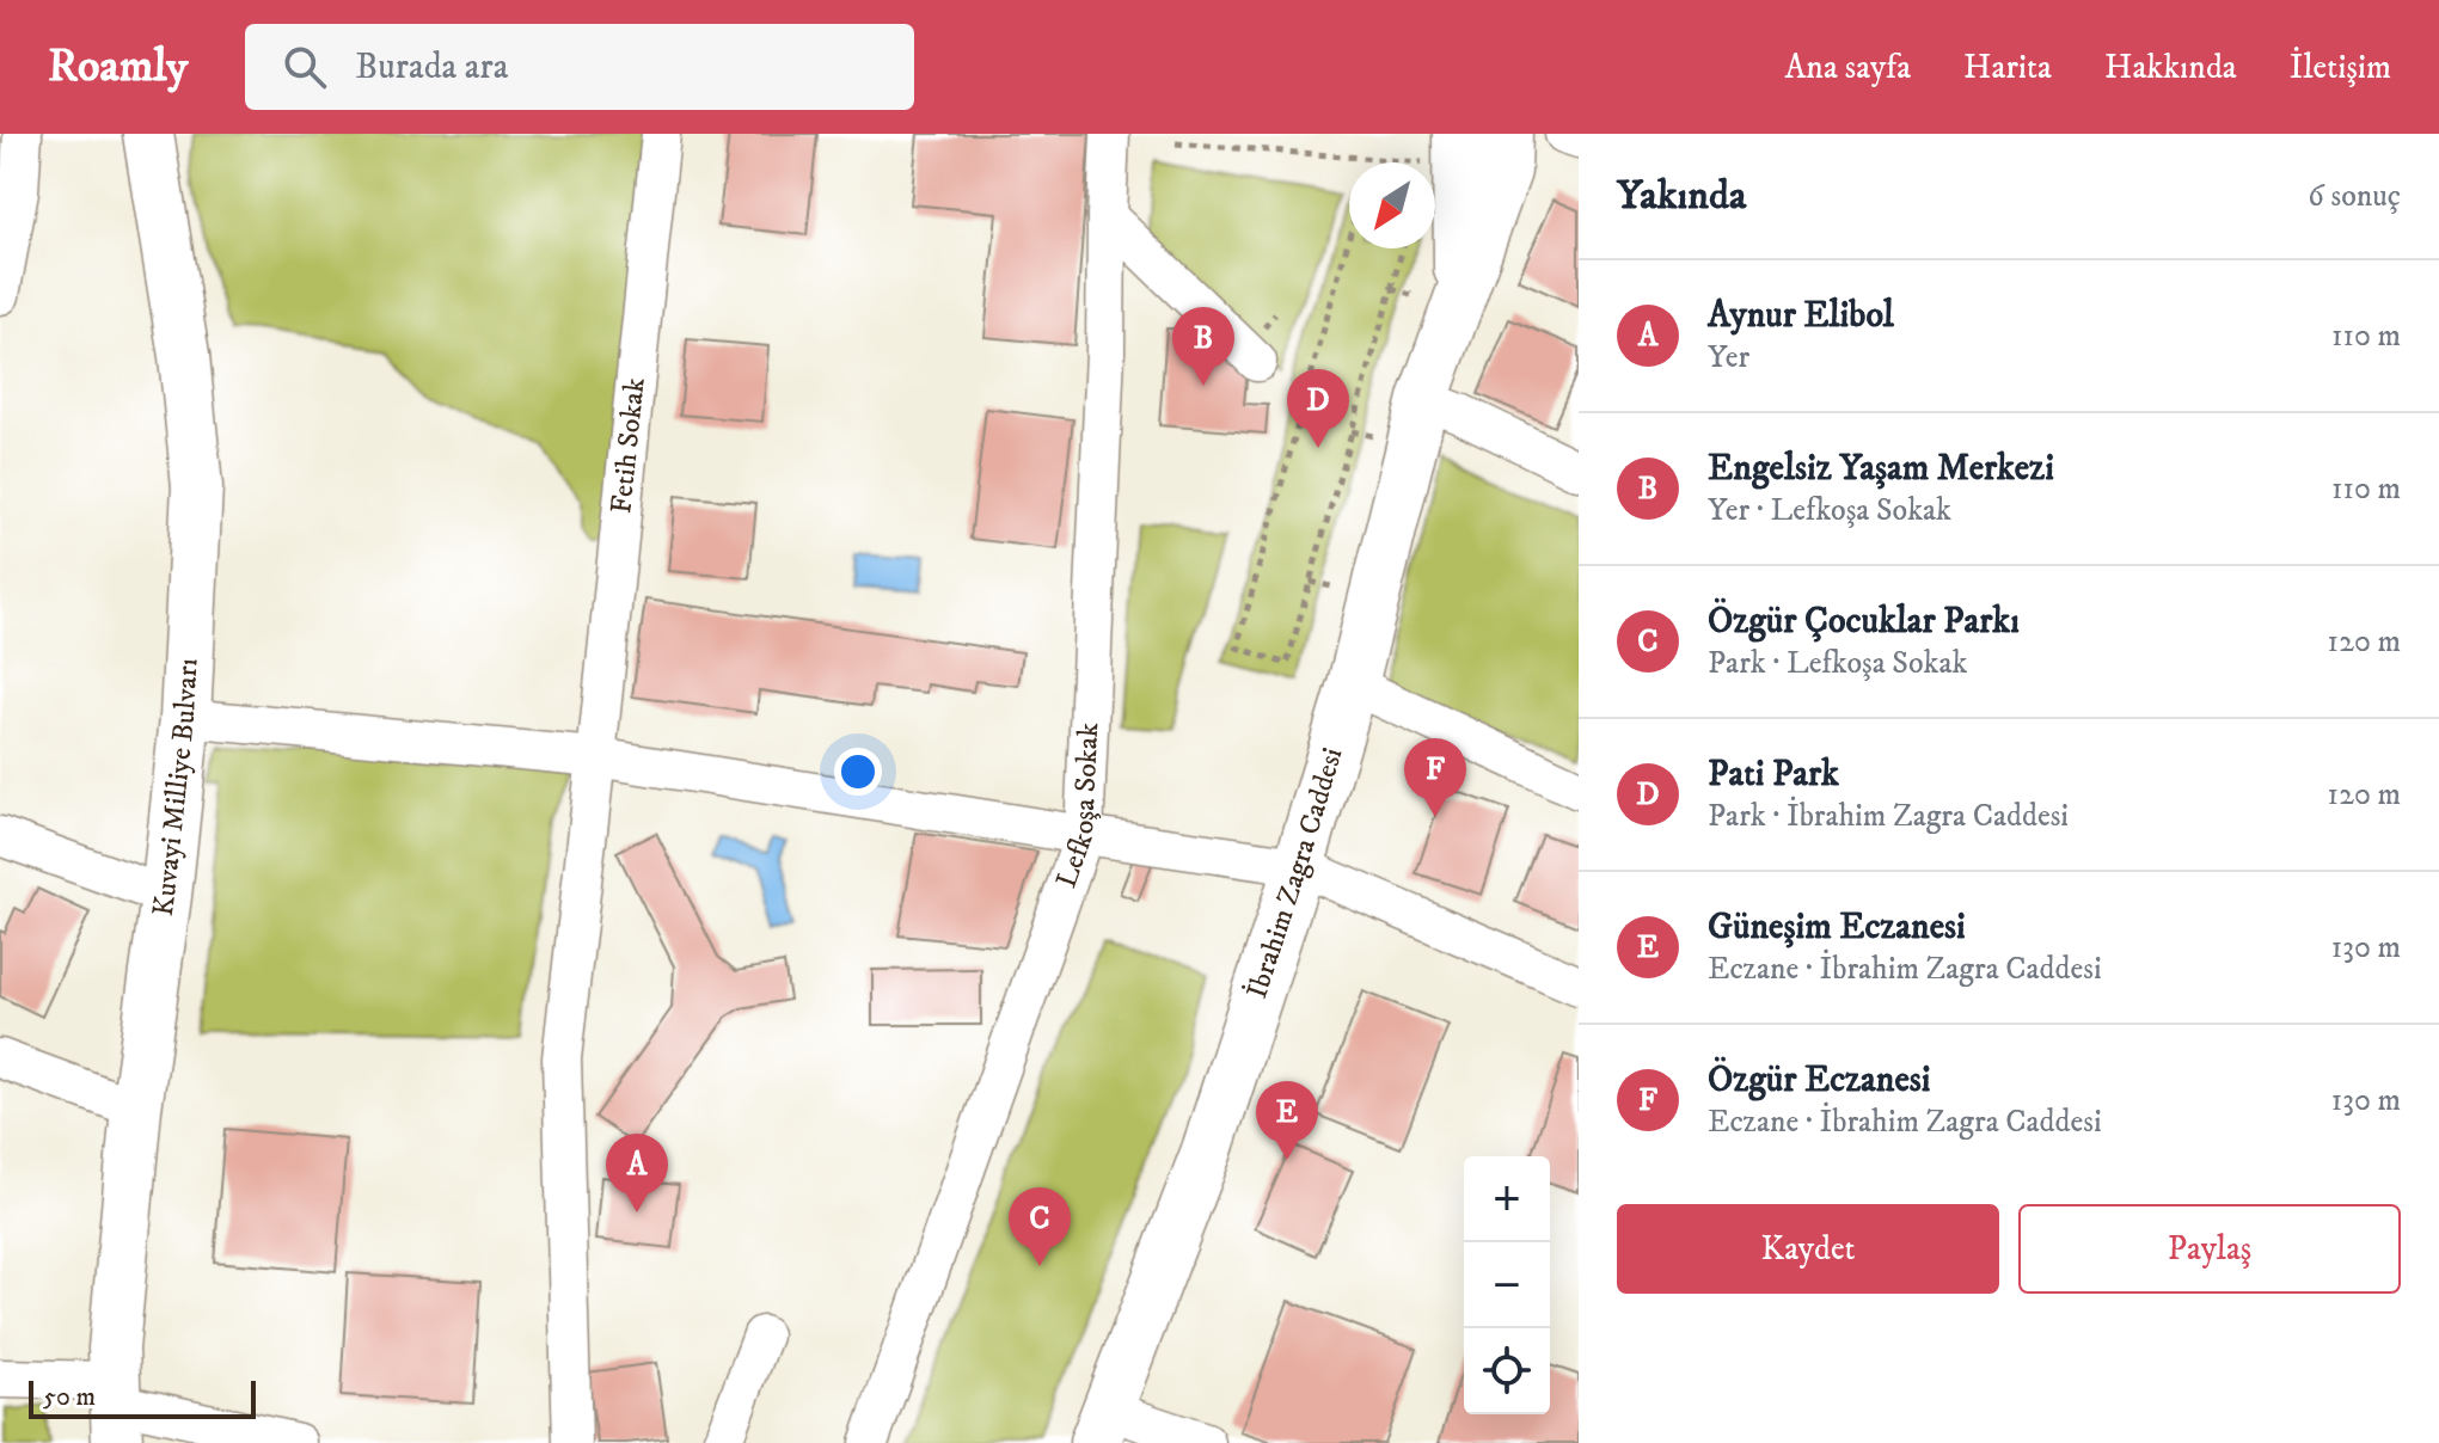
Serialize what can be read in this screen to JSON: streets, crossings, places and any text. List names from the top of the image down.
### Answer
{
  "streets": {
    "main road": ["Kuvayi Milliye Bulvarı", "İbrahim Zagra Caddesi"],
    "street": ["Fetih Sokak", "Lefkoşa Sokak"]
  },
  "scale_bar": "50 m",
  "north": "bottom left",
  "page": {
    "header": "Roamly",
    "search": "Burada ara",
    "nav": [
      "Ana sayfa",
      "Harita",
      "Hakkında",
      "İletişim"
    ],
    "heading": ["Yakında", "6 sonuç"],
    "list": [
      {
        "mark": "A",
        "name": "Aynur Elibol",
        "note": "Yer",
        "value": "110 m"
      },
      {
        "mark": "B",
        "name": "Engelsiz Yaşam Merkezi",
        "note": "Yer · Lefkoşa Sokak",
        "value": "110 m"
      },
      {
        "mark": "C",
        "name": "Özgür Çocuklar Parkı",
        "note": "Park · Lefkoşa Sokak",
        "value": "120 m"
      },
      {
        "mark": "D",
        "name": "Pati Park",
        "note": "Park · İbrahim Zagra Caddesi",
        "value": "120 m"
      },
      {
        "mark": "E",
        "name": "Güneşim Eczanesi",
        "note": "Eczane · İbrahim Zagra Caddesi",
        "value": "130 m"
      },
      {
        "mark": "F",
        "name": "Özgür Eczanesi",
        "note": "Eczane · İbrahim Zagra Caddesi",
        "value": "130 m"
      }
    ],
    "pins": [
      "B",
      "D",
      "F",
      "E",
      "A",
      "C"
    ],
    "map_buttons": ["+", "−"],
    "buttons": ["Kaydet", "Paylaş"],
    "scale": "50 m"
  }
}
